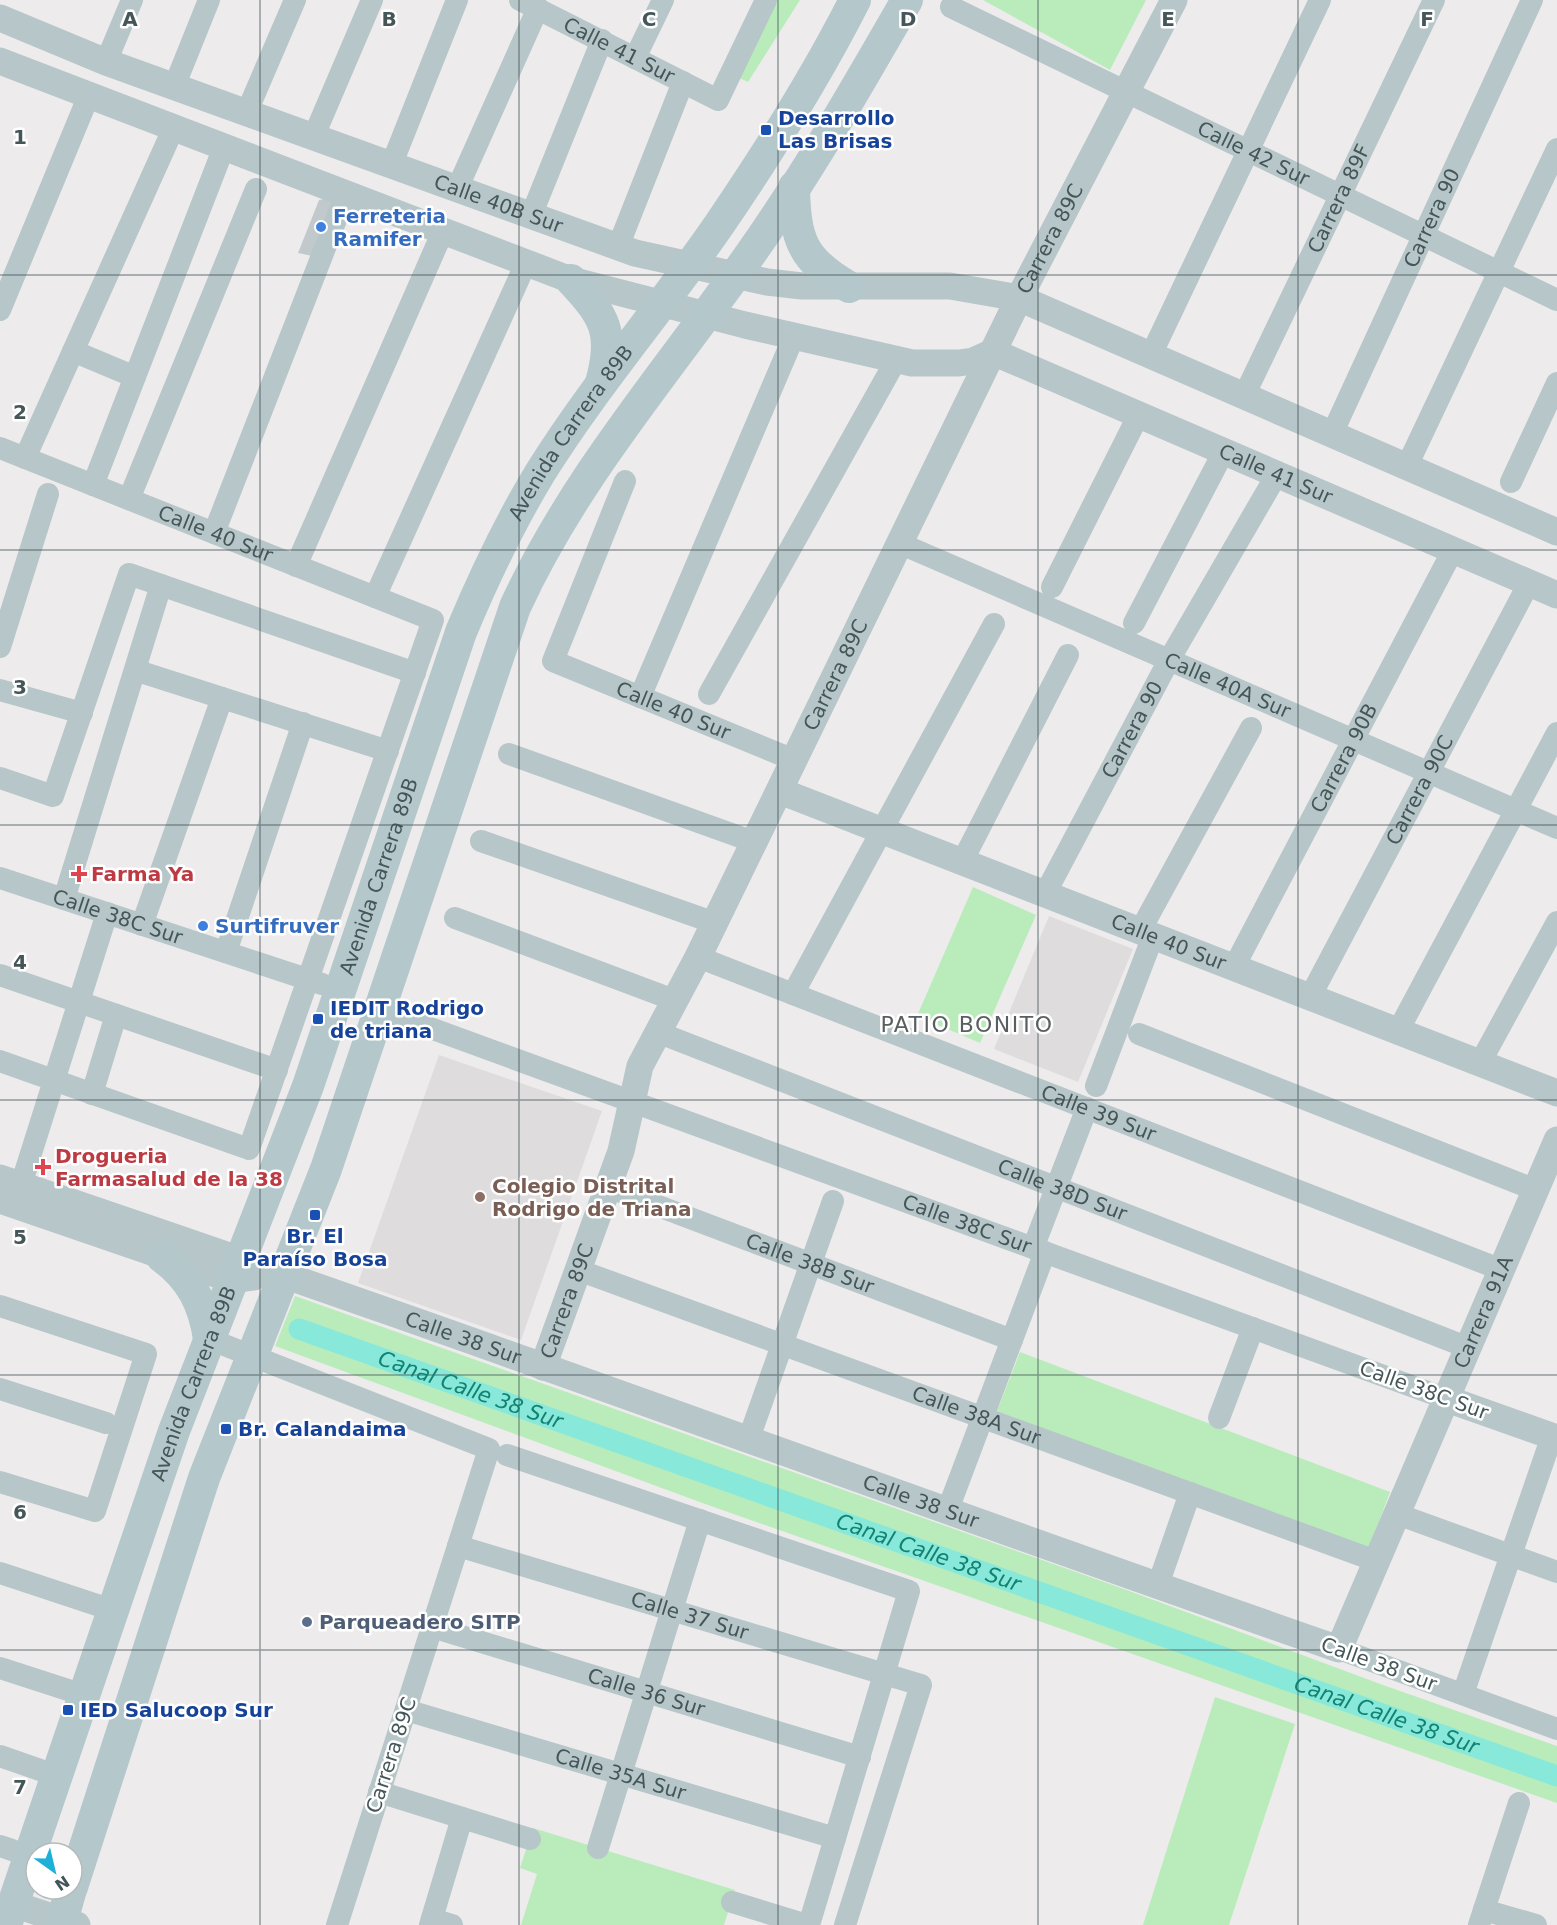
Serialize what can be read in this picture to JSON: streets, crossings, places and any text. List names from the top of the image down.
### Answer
{
  "streets": {
    "main road": ["Avenida Carrera 89B"],
    "street": [
      "Calle 41 Sur",
      "Calle 42 Sur",
      "Carrera 89F",
      "Calle 40B Sur",
      "Carrera 90",
      "Carrera 89C",
      "Calle 40 Sur",
      "Calle 40A Sur",
      "Carrera 90B",
      "Carrera 90C",
      "Calle 38C Sur",
      "Calle 39 Sur",
      "Calle 38D Sur",
      "Calle 38B Sur",
      "Carrera 91A",
      "Calle 38 Sur",
      "Calle 38A Sur",
      "Calle 37 Sur",
      "Calle 36 Sur",
      "Calle 35A Sur"
    ]
  },
  "crossings": [
    ["Calle 41 Sur", "Carrera 90"],
    ["Calle 41 Sur", "Carrera 89C"],
    ["Calle 41 Sur", "Carrera 90B"],
    ["Calle 41 Sur", "Carrera 90C"],
    ["Calle 42 Sur", "Carrera 89F"],
    ["Calle 42 Sur", "Carrera 90"],
    ["Calle 42 Sur", "Carrera 89C"],
    ["Calle 40B Sur", "Carrera 89C"],
    ["Calle 40B Sur", "Avenida Carrera 89B"],
    ["Carrera 90", "Calle 40 Sur"],
    ["Carrera 90", "Calle 40A Sur"],
    ["Carrera 89C", "Calle 40 Sur"],
    ["Carrera 89C", "Calle 40A Sur"],
    ["Carrera 89C", "Calle 38C Sur"],
    ["Carrera 89C", "Calle 39 Sur"],
    ["Carrera 89C", "Calle 38D Sur"],
    ["Carrera 89C", "Calle 38B Sur"],
    ["Carrera 89C", "Calle 38 Sur"],
    ["Carrera 89C", "Calle 38A Sur"],
    ["Carrera 89C", "Calle 37 Sur"],
    ["Carrera 89C", "Calle 36 Sur"],
    ["Carrera 89C", "Calle 35A Sur"],
    ["Avenida Carrera 89B", "Calle 38C Sur"],
    ["Avenida Carrera 89B", "Calle 38 Sur"],
    ["Calle 40 Sur", "Carrera 90B"],
    ["Calle 40 Sur", "Carrera 90C"],
    ["Calle 40A Sur", "Carrera 90B"],
    ["Calle 40A Sur", "Carrera 90C"],
    ["Calle 38C Sur", "Carrera 91A"],
    ["Calle 39 Sur", "Carrera 91A"],
    ["Calle 38D Sur", "Carrera 91A"],
    ["Carrera 91A", "Calle 38 Sur"],
    ["Carrera 91A", "Calle 38A Sur"]
  ],
  "districts": ["PATIO BONITO"],
  "water": ["Canal Calle 38 Sur"],
  "places": {
    "transit": [
      "Desarrollo Las Brisas",
      "IEDIT Rodrigo de triana",
      "Br. El Paraíso Bosa",
      "Br. Calandaima",
      "IED Salucoop Sur"
    ],
    "other": [
      "Ferreteria Ramifer",
      "Surtifruver",
      "Colegio Distrital Rodrigo de Triana",
      "Parqueadero SITP"
    ],
    "health": ["Farma Ya", "Drogueria Farmasalud de la 38"]
  },
  "north": "bottom right",
  "grid": {
    "columns": [
      "A",
      "B",
      "C",
      "D",
      "E",
      "F"
    ],
    "rows": [
      "1",
      "2",
      "3",
      "4",
      "5",
      "6",
      "7"
    ]
  }
}
